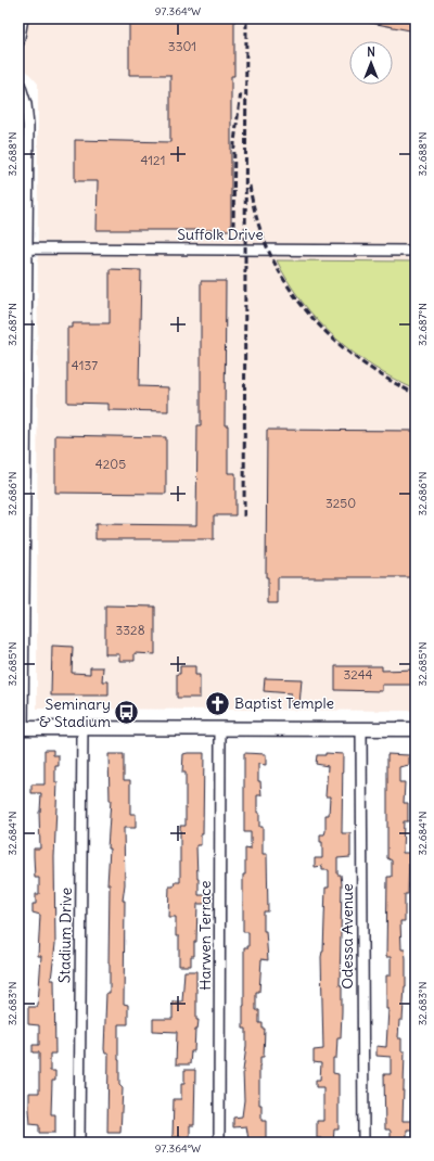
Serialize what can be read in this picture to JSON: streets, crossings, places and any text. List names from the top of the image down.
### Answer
{
  "streets": {
    "street": [
      "Suffolk Drive",
      "Stadium Drive",
      "Harwen Terrace",
      "Odessa Avenue"
    ]
  },
  "places": {
    "church": ["Baptist Temple"],
    "bus stop": ["Seminary & Stadium"]
  },
  "house_numbers": [
    "3301",
    "4121",
    "4137",
    "4205",
    "3250",
    "3328",
    "3244"
  ],
  "north": "top",
  "coordinates": [
    "97.364°W",
    "32.688°N",
    "32.687°N",
    "32.686°N",
    "32.685°N",
    "32.684°N",
    "32.683°N"
  ]
}
